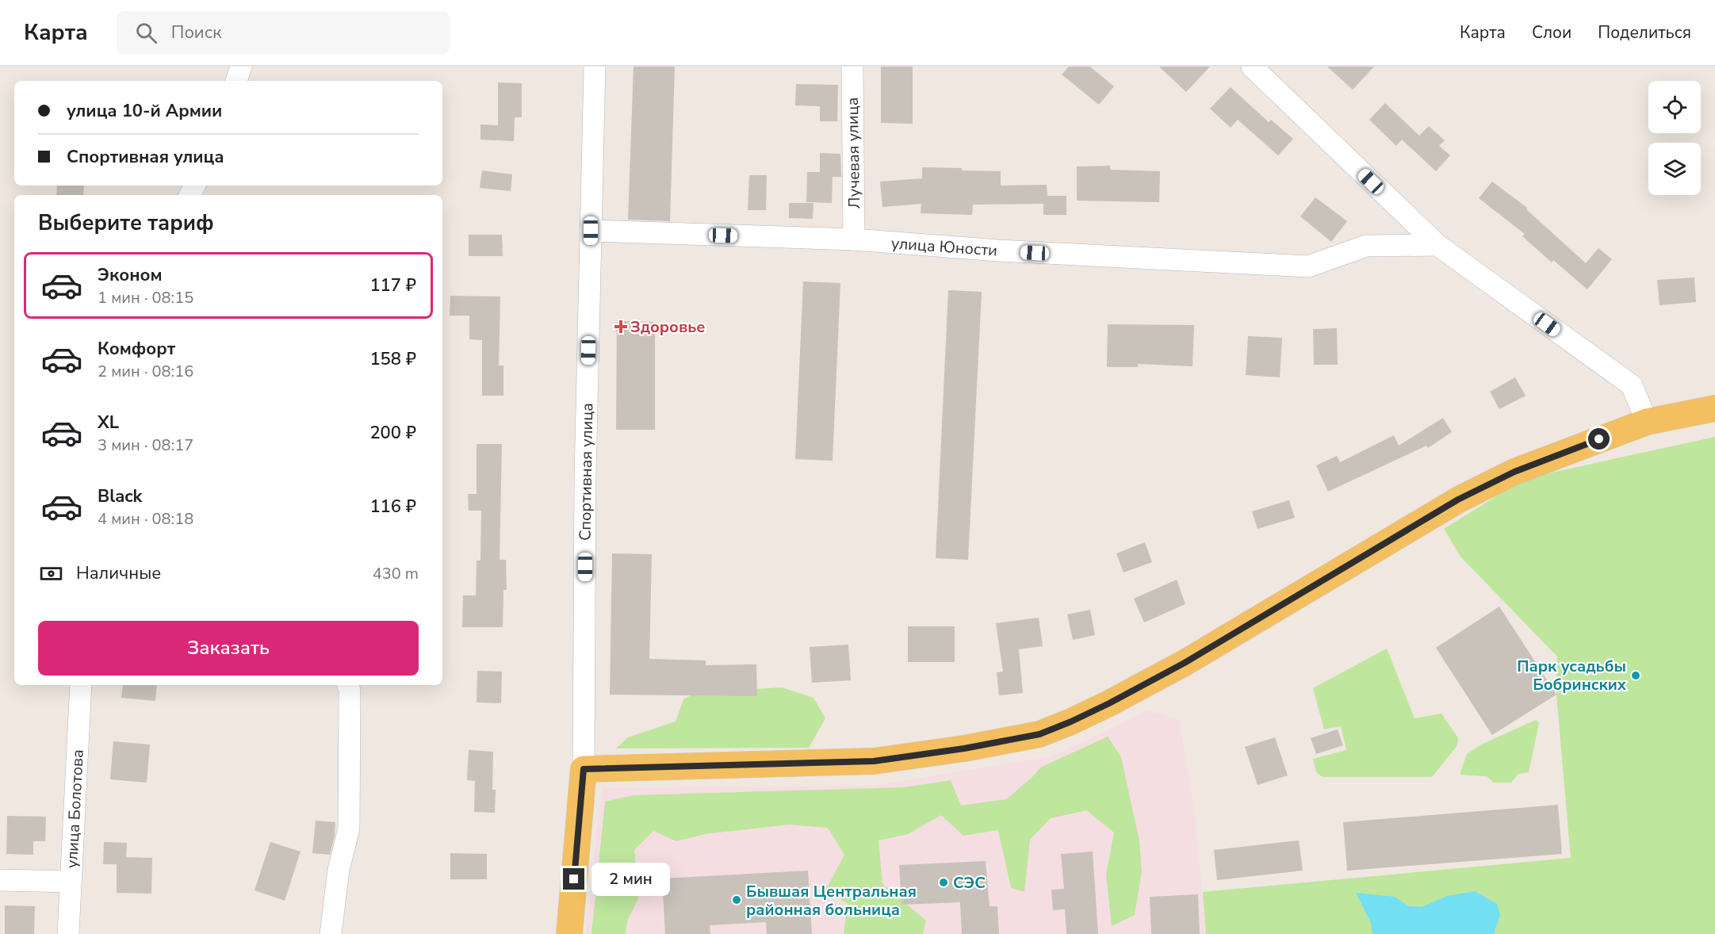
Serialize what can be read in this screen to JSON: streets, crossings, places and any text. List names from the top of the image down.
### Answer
{
  "streets": {
    "main road": ["Спортивная улица"],
    "street": ["Лучевая улица", "улица Юности", "улица Болотова"]
  },
  "crossings": [
    ["Лучевая улица", "улица Юности"],
    ["улица Юности", "Спортивная улица"]
  ],
  "places": {
    "health": ["Здоровье"],
    "other": ["Парк усадьбы Бобринских", "СЭС", "Бывшая Центральная районная больница"]
  },
  "page": {
    "header": "Карта",
    "search": "Поиск",
    "nav": ["Карта", "Слои", "Поделиться"],
    "banner": ["улица 10-й Армии", "Спортивная улица"],
    "heading": "Выберите тариф",
    "list": [
      {
        "name": "Эконом",
        "note": "1 мин · 08:15",
        "value": "117 ₽"
      },
      {
        "name": "Комфорт",
        "note": "2 мин · 08:16",
        "value": "158 ₽"
      },
      {
        "name": "XL",
        "note": "3 мин · 08:17",
        "value": "200 ₽"
      },
      {
        "name": "Black",
        "note": "4 мин · 08:18",
        "value": "116 ₽"
      }
    ],
    "pay": ["Наличные", "430 m"],
    "buttons": "Заказать",
    "bubble": "2 мин"
  }
}
